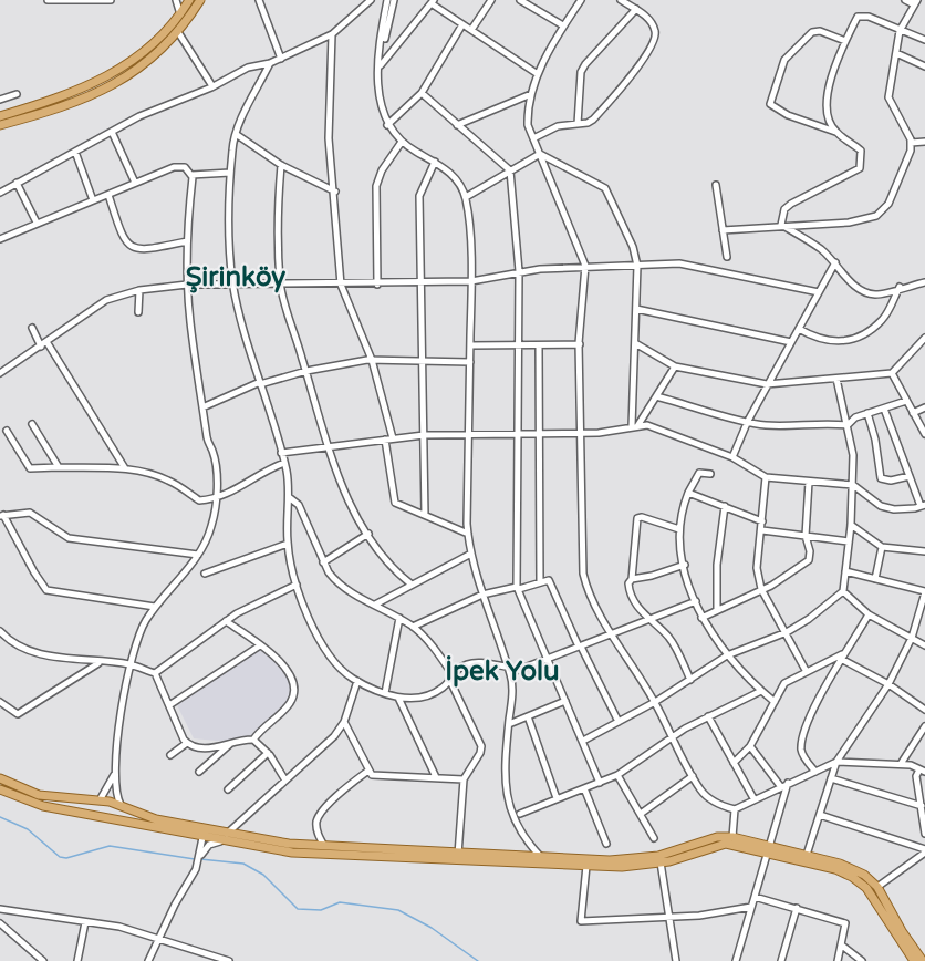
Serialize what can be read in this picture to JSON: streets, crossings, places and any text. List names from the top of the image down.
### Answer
{
  "districts": ["Şirinköy", "İpek Yolu"]
}
